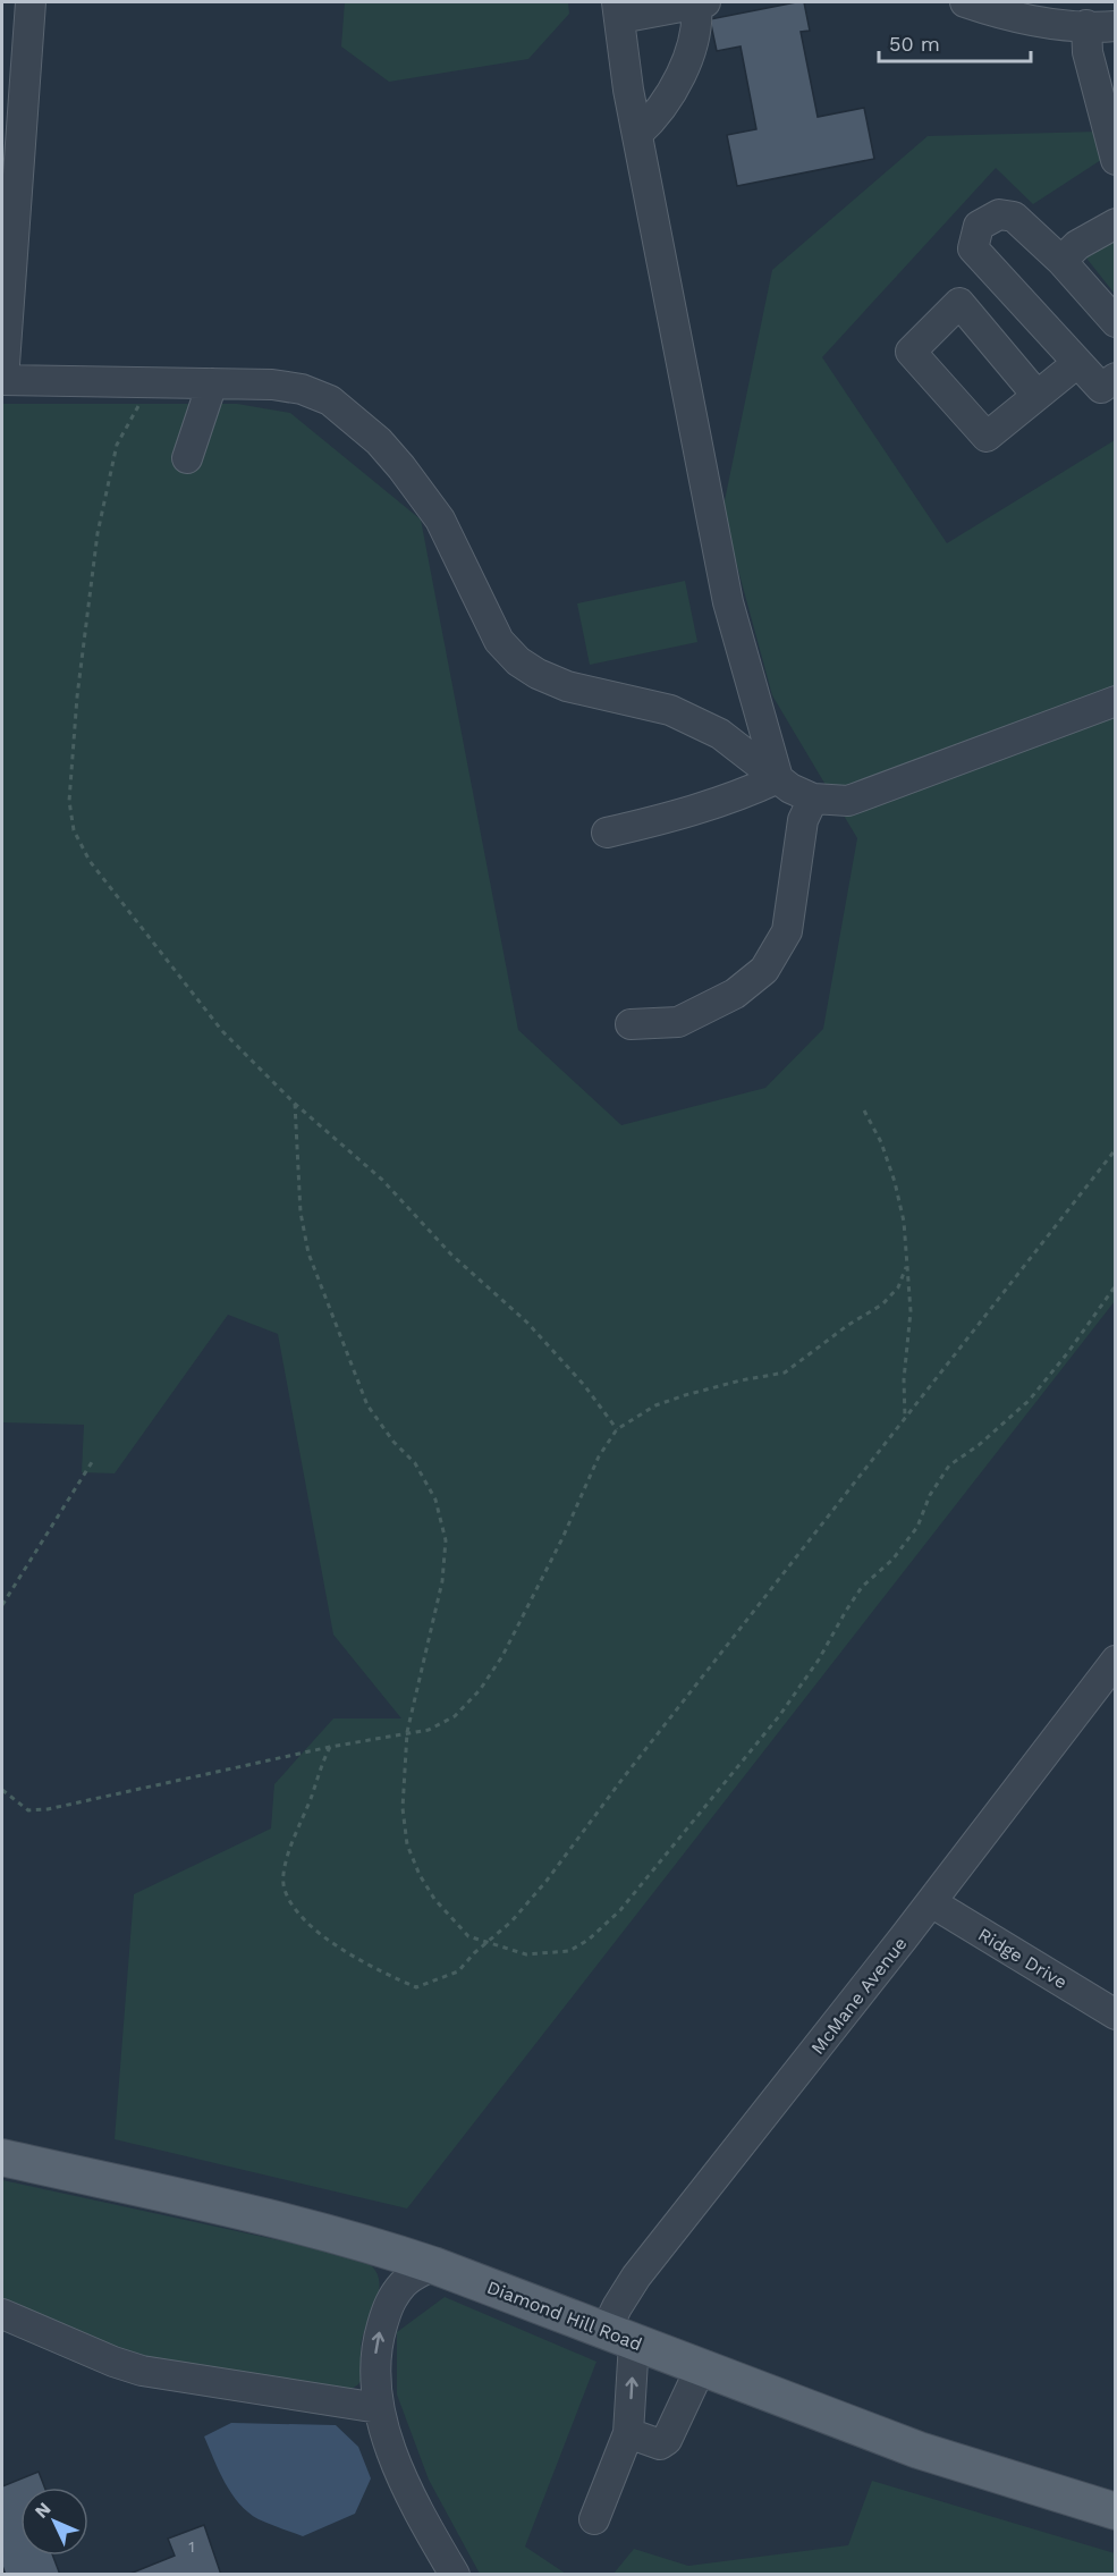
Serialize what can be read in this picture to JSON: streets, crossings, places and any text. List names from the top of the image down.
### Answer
{
  "streets": {
    "main road": ["Diamond Hill Road"],
    "street": ["Ridge Drive", "McMane Avenue"]
  },
  "crossings": [
    ["Ridge Drive", "McMane Avenue"],
    ["McMane Avenue", "Diamond Hill Road"]
  ],
  "house_numbers": ["1"],
  "scale_bar": "50 m",
  "north": "top left"
}
